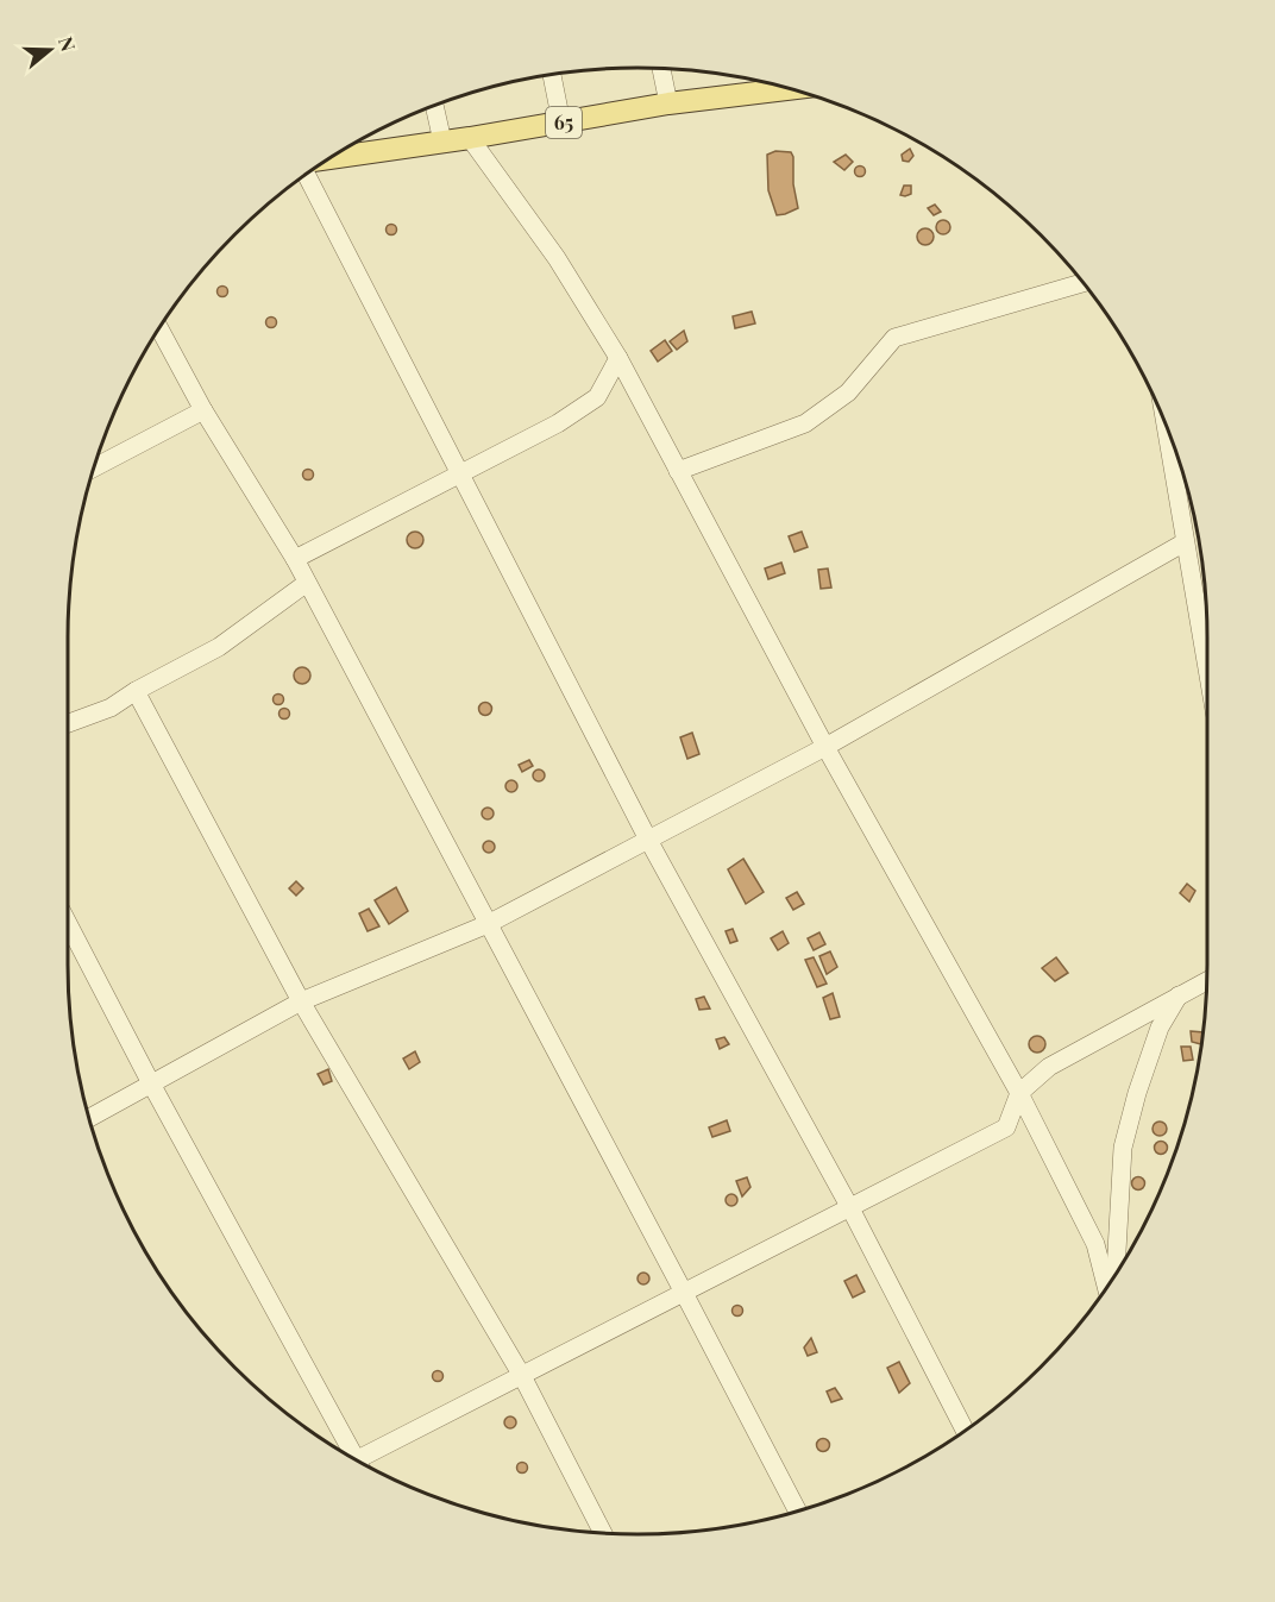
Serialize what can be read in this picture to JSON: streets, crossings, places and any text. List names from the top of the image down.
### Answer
{
  "streets": {
    "main road": ["65"]
  },
  "north": "right"
}
